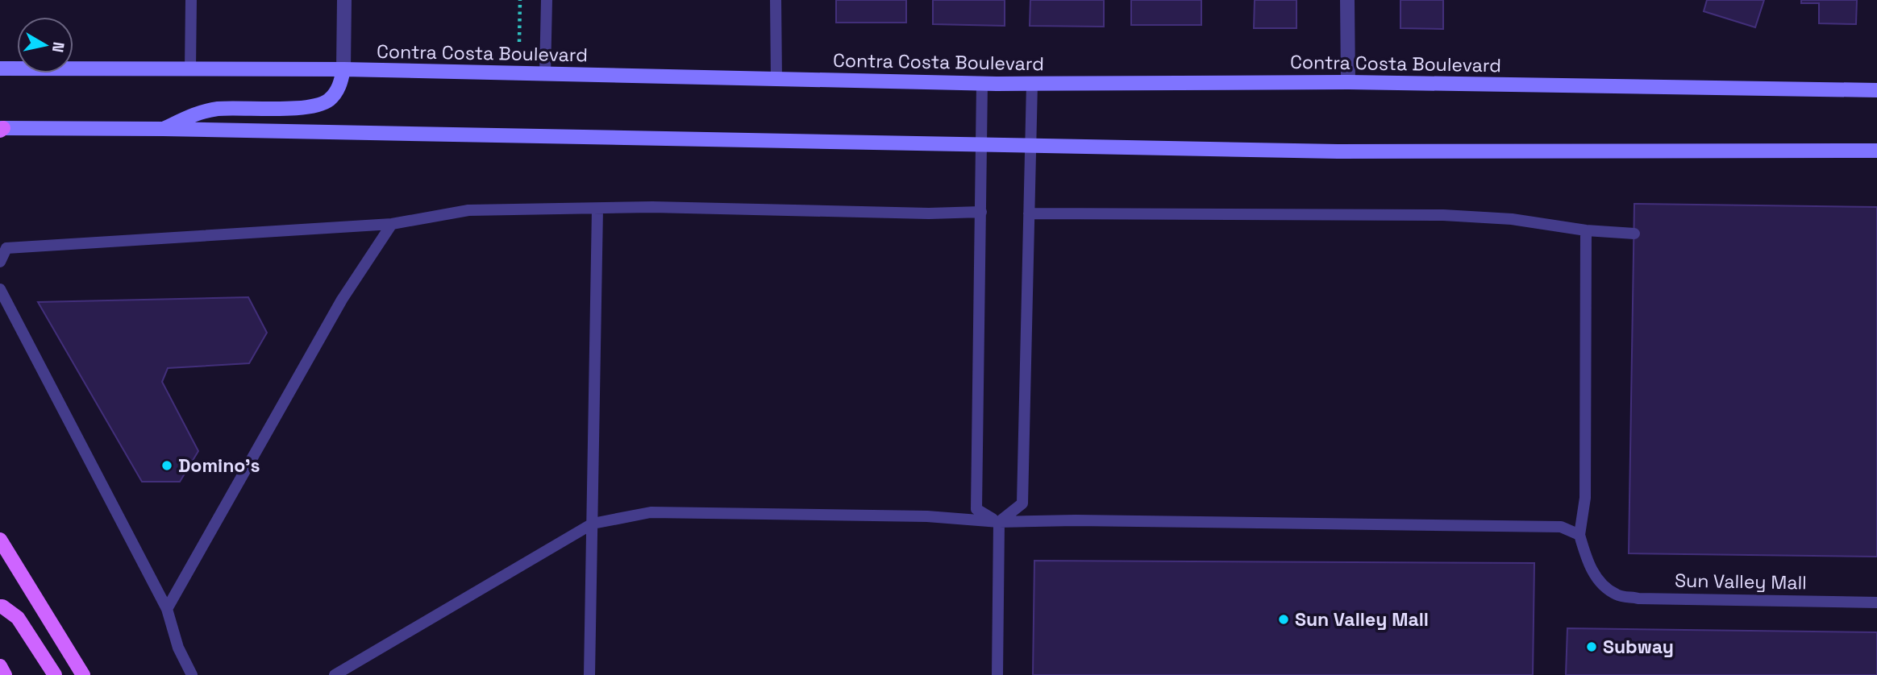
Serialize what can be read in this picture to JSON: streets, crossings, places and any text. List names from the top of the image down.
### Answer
{
  "streets": {
    "main road": ["Contra Costa Boulevard"],
    "lane": ["Sun Valley Mall"]
  },
  "places": ["Domino's", "Sun Valley Mall", "Subway"],
  "north": "right"
}
